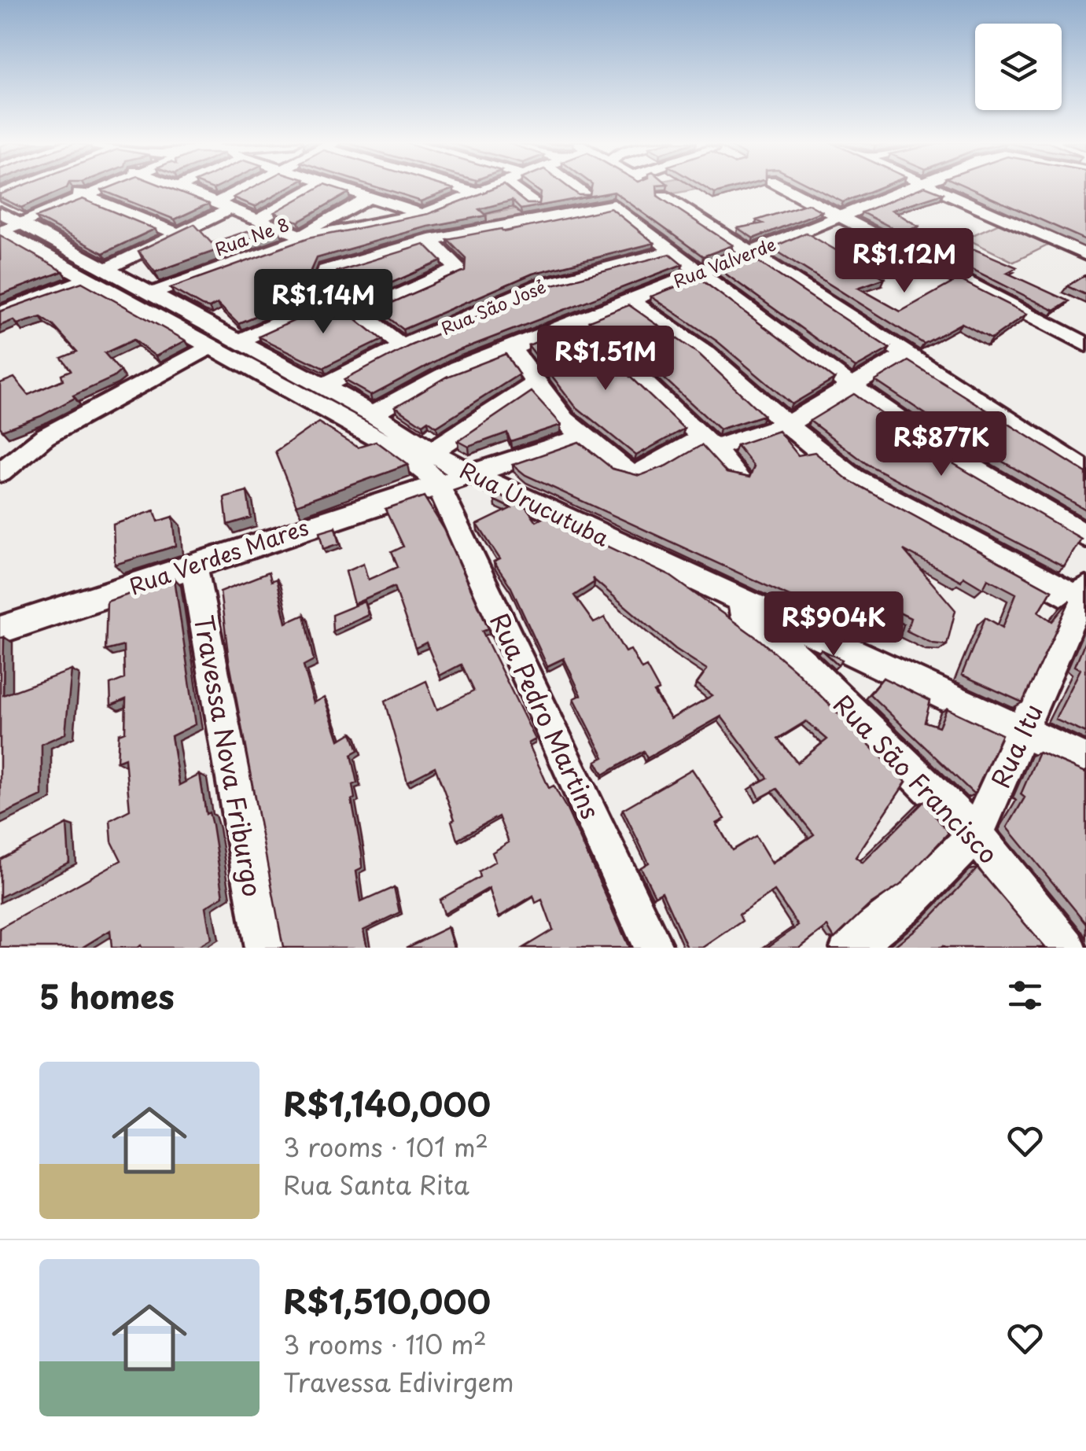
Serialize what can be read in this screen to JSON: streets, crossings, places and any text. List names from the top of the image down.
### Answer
{
  "streets": {
    "street": [
      "Rua Ne 8",
      "Rua Valverde",
      "Rua São José",
      "Rua Urucutuba",
      "Rua Verdes Mares",
      "Rua Pedro Martins",
      "Rua Itu",
      "Travessa Nova Friburgo",
      "Rua São Francisco"
    ]
  },
  "crossings": [
    ["Rua Ne 8", "Rua Urucutuba"],
    ["Rua Valverde", "Rua Urucutuba"],
    ["Rua São José", "Rua Urucutuba"],
    ["Rua Urucutuba", "Rua Verdes Mares"],
    ["Rua Urucutuba", "Rua Pedro Martins"],
    ["Rua Urucutuba", "Rua Itu"],
    ["Rua Urucutuba", "Rua São Francisco"],
    ["Rua Verdes Mares", "Rua Pedro Martins"],
    ["Rua Verdes Mares", "Travessa Nova Friburgo"],
    ["Rua Itu", "Rua São Francisco"]
  ],
  "page": {
    "price": [
      "R$1.12M",
      "R$1.14M",
      "R$1.51M",
      "R$877K",
      "R$904K"
    ],
    "heading": "5 homes",
    "list": [
      {
        "name": "R$1,140,000",
        "note": "3 rooms · 101 m² · Rua Santa Rita"
      },
      {
        "name": "R$1,510,000",
        "note": "3 rooms · 110 m² · Travessa Edivirgem"
      }
    ]
  }
}
